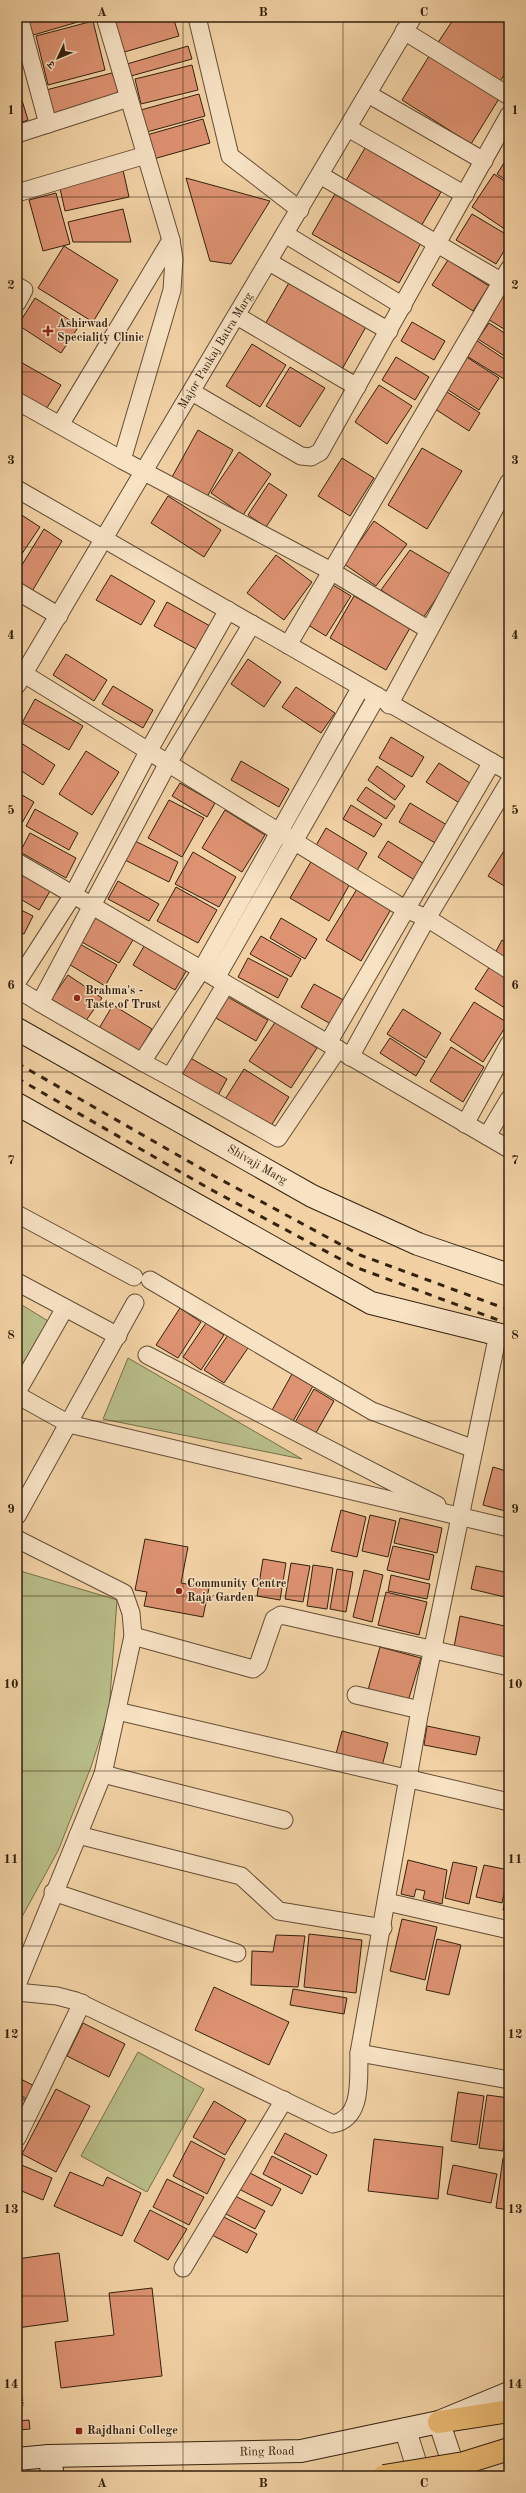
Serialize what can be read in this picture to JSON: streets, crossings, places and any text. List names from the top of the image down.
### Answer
{
  "streets": {
    "main road": ["Shivaji Marg", "Ring Road"],
    "street": ["Major Pankaj Batra Marg"]
  },
  "places": {
    "health": ["Ashirwad Speciality Clinic"],
    "other": ["Brahma's - Taste of Trust", "Community Centre Raja Garden"],
    "transit": ["Rajdhani College"]
  },
  "north": "bottom left",
  "grid": {
    "columns": ["A", "B", "C"],
    "rows": [
      "1",
      "2",
      "3",
      "4",
      "5",
      "6",
      "7",
      "8",
      "9",
      "10",
      "11",
      "12",
      "13",
      "14"
    ]
  }
}
